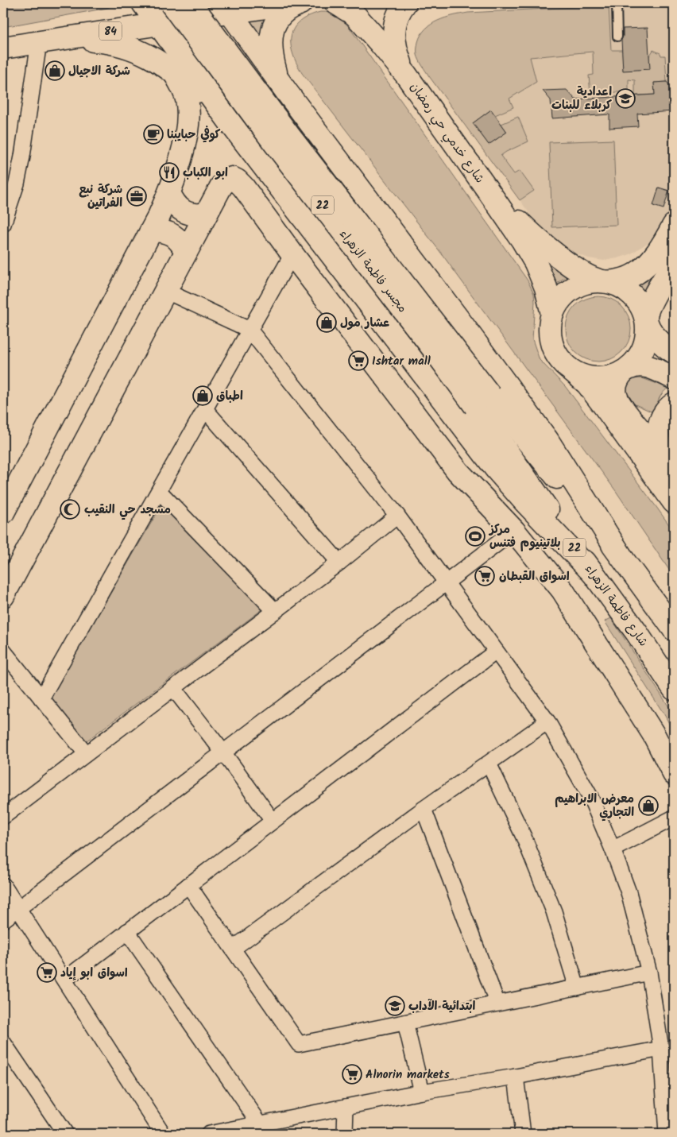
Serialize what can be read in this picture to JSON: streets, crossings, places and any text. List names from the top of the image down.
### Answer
{
  "streets": {
    "main road": [
      "84",
      "شارع خدمي حي رمضان",
      "22",
      "مجسر فاطمة الزهراء",
      "شارع فاطمة الزهراء"
    ]
  },
  "crossings": [
    ["22", "مجسر فاطمة الزهراء"],
    ["22", "شارع فاطمة الزهراء"],
    ["مجسر فاطمة الزهراء", "شارع فاطمة الزهراء"]
  ],
  "places": {
    "shop": [
      "شركة الاجيال",
      "عشار مول",
      "اطباق",
      "معرض الابراهيم التجاري"
    ],
    "school or university": ["اعدادية كربلاء للبنات", "ابتدائية الآداب"],
    "cafe": ["كوفي حبايبنا"],
    "restaurant": ["ابو الكباب"],
    "office": ["شركة نبع الفراتين"],
    "supermarket": [
      "Ishtar mall",
      "اسواق القبطان",
      "اسواق ابو إياد",
      "Alnorin markets"
    ],
    "mosque": ["مسجد حي النقيب"],
    "sports": ["مركز بلاتينيوم فتنس"]
  }
}
